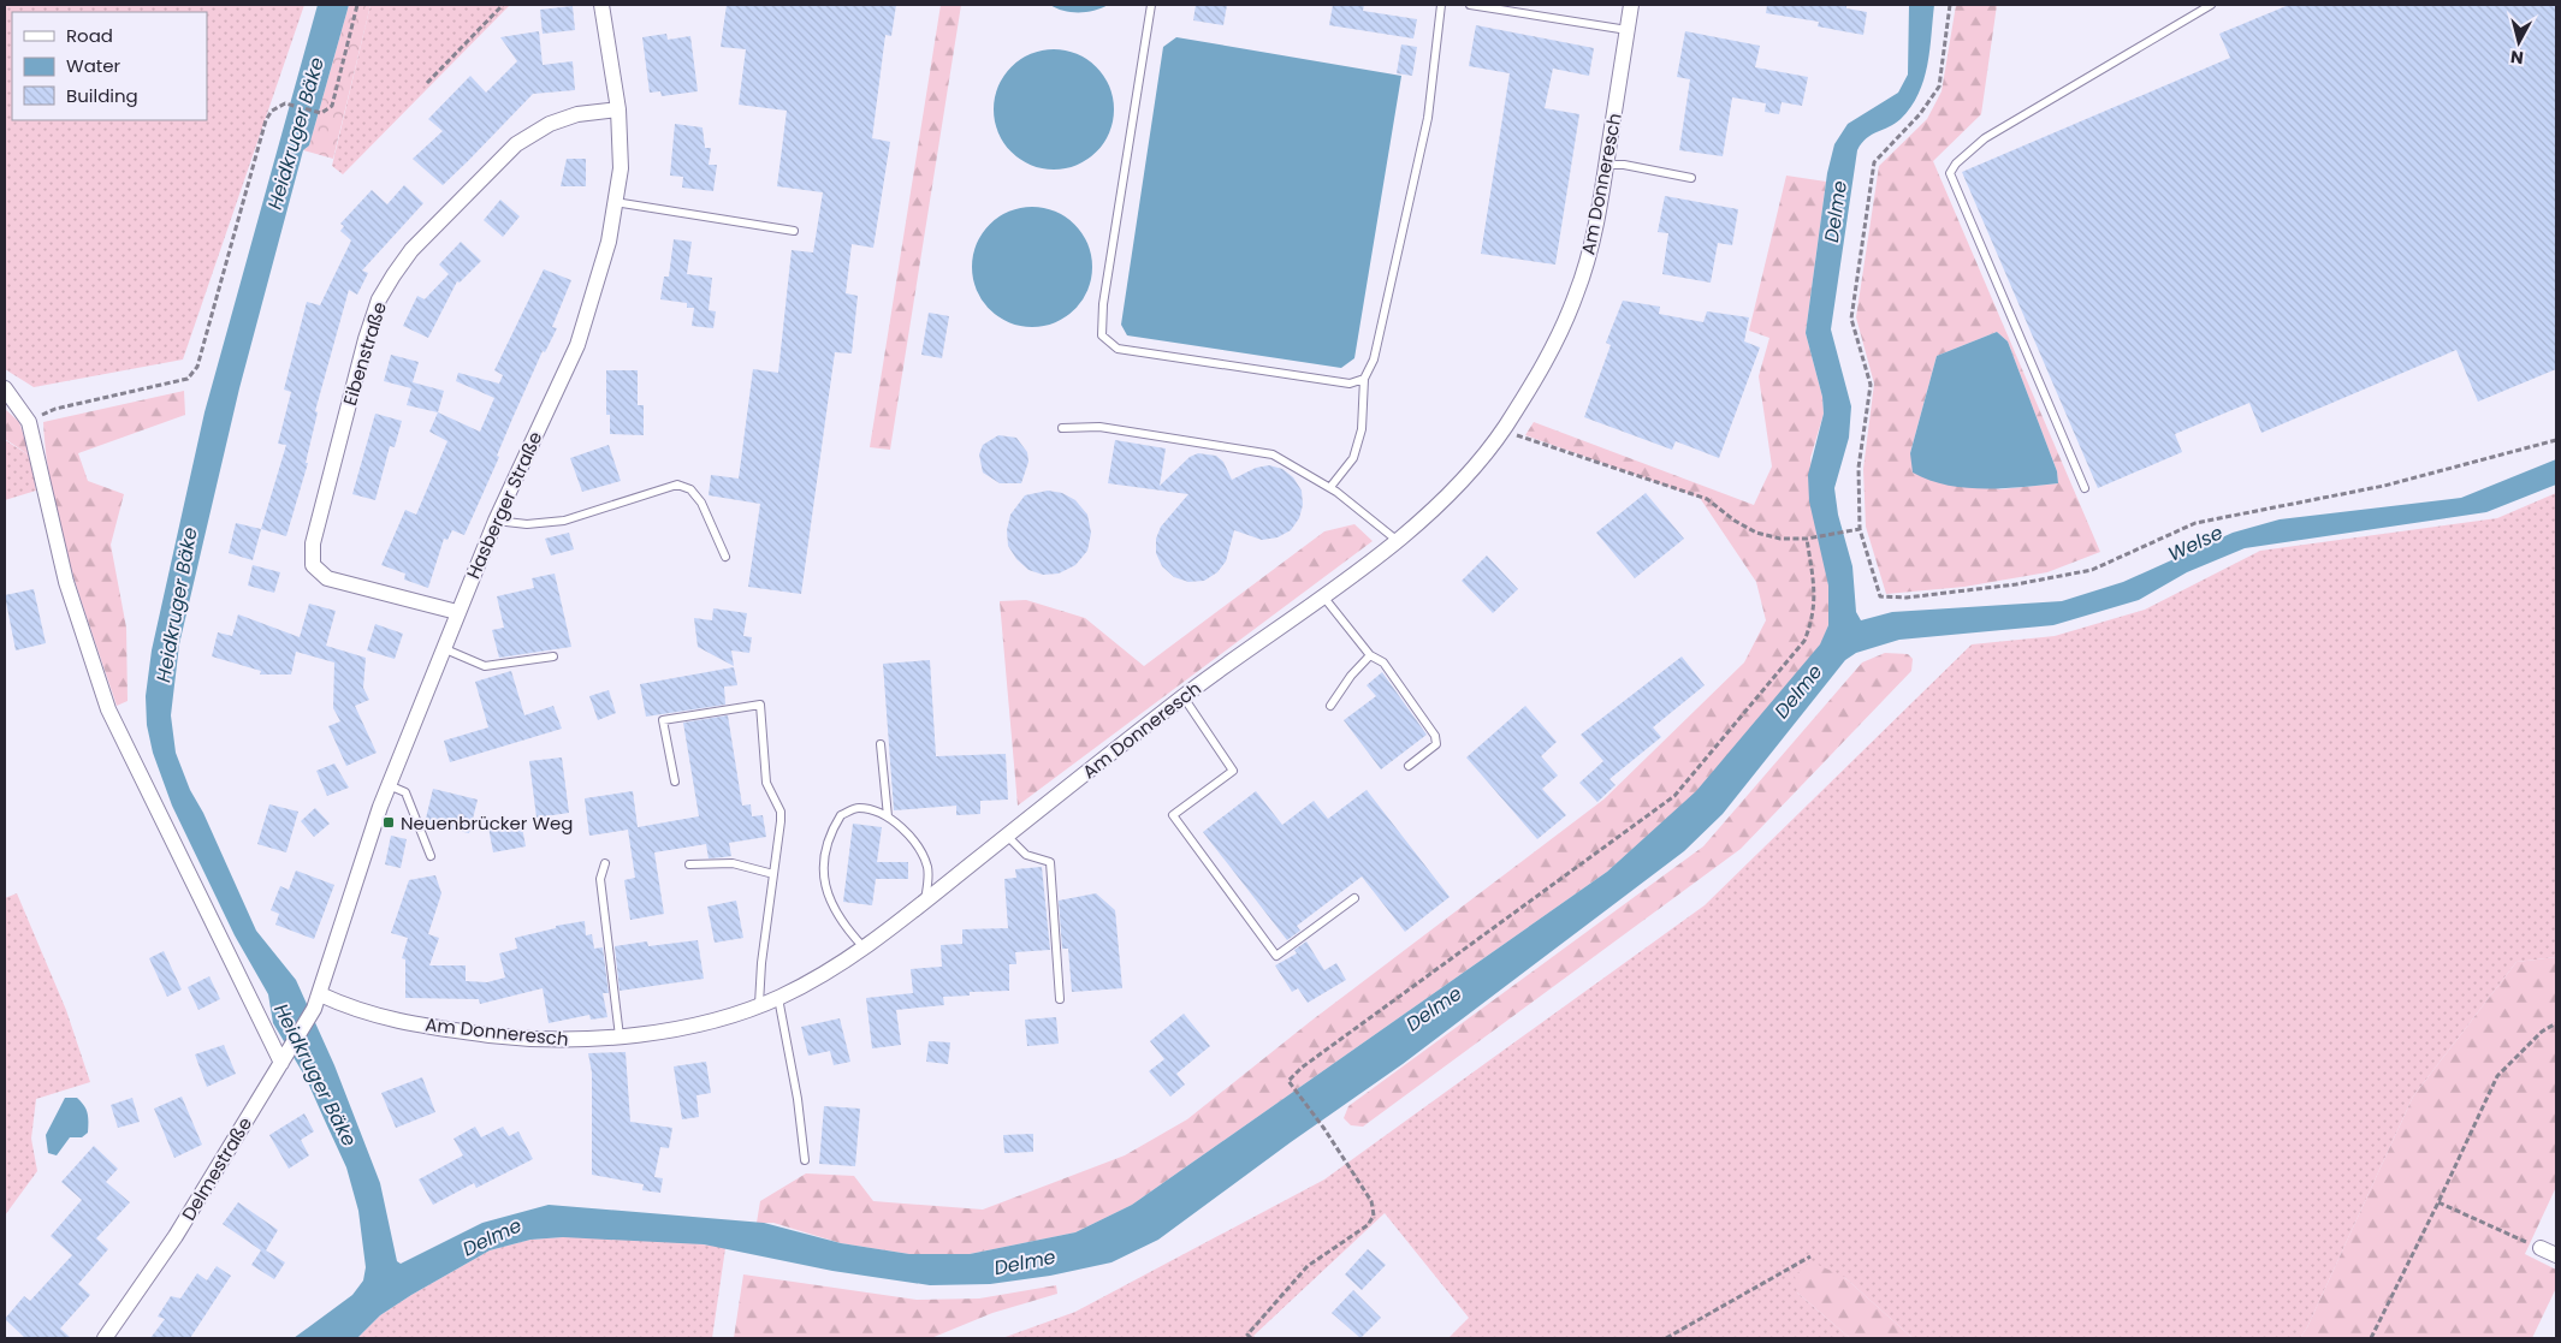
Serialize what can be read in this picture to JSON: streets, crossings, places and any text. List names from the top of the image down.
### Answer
{
  "streets": {
    "street": [
      "Am Donneresch",
      "Eibenstraße",
      "Hasberger Straße",
      "Delmestraße"
    ]
  },
  "crossings": [
    ["Am Donneresch", "Hasberger Straße"],
    ["Am Donneresch", "Delmestraße"],
    ["Eibenstraße", "Hasberger Straße"],
    ["Hasberger Straße", "Delmestraße"]
  ],
  "water": ["Heidkruger Bäke", "Delme", "Welse"],
  "places": {
    "transit": ["Neuenbrücker Weg"]
  },
  "legend": ["Road", "Water", "Building"],
  "north": "bottom"
}
